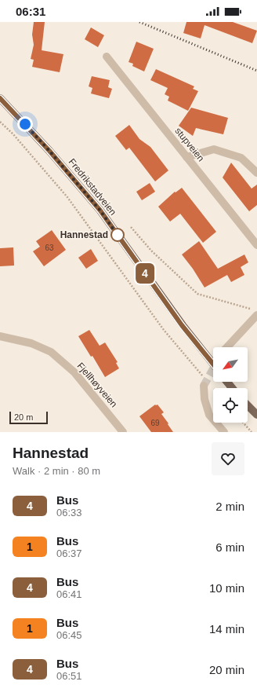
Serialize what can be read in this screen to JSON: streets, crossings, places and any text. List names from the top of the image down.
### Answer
{
  "streets": {
    "main road": ["Fredrikstadveien"],
    "street": ["stupveien", "Fjellhøyveien"]
  },
  "places": ["Hannestad"],
  "lines": ["bus line 4"],
  "house_numbers": ["63", "69"],
  "scale_bar": "20 m",
  "north": "bottom left",
  "page": {
    "status": "06:31",
    "on_map": "4",
    "scale": "20 m",
    "heading": ["Hannestad", "Walk · 2 min · 80 m"],
    "list": [
      {
        "mark": "4",
        "name": "Bus",
        "note": "06:33",
        "value": "2 min"
      },
      {
        "mark": "1",
        "name": "Bus",
        "note": "06:37",
        "value": "6 min"
      },
      {
        "mark": "4",
        "name": "Bus",
        "note": "06:41",
        "value": "10 min"
      },
      {
        "mark": "1",
        "name": "Bus",
        "note": "06:45",
        "value": "14 min"
      },
      {
        "mark": "4",
        "name": "Bus",
        "note": "06:51",
        "value": "20 min"
      }
    ]
  }
}
